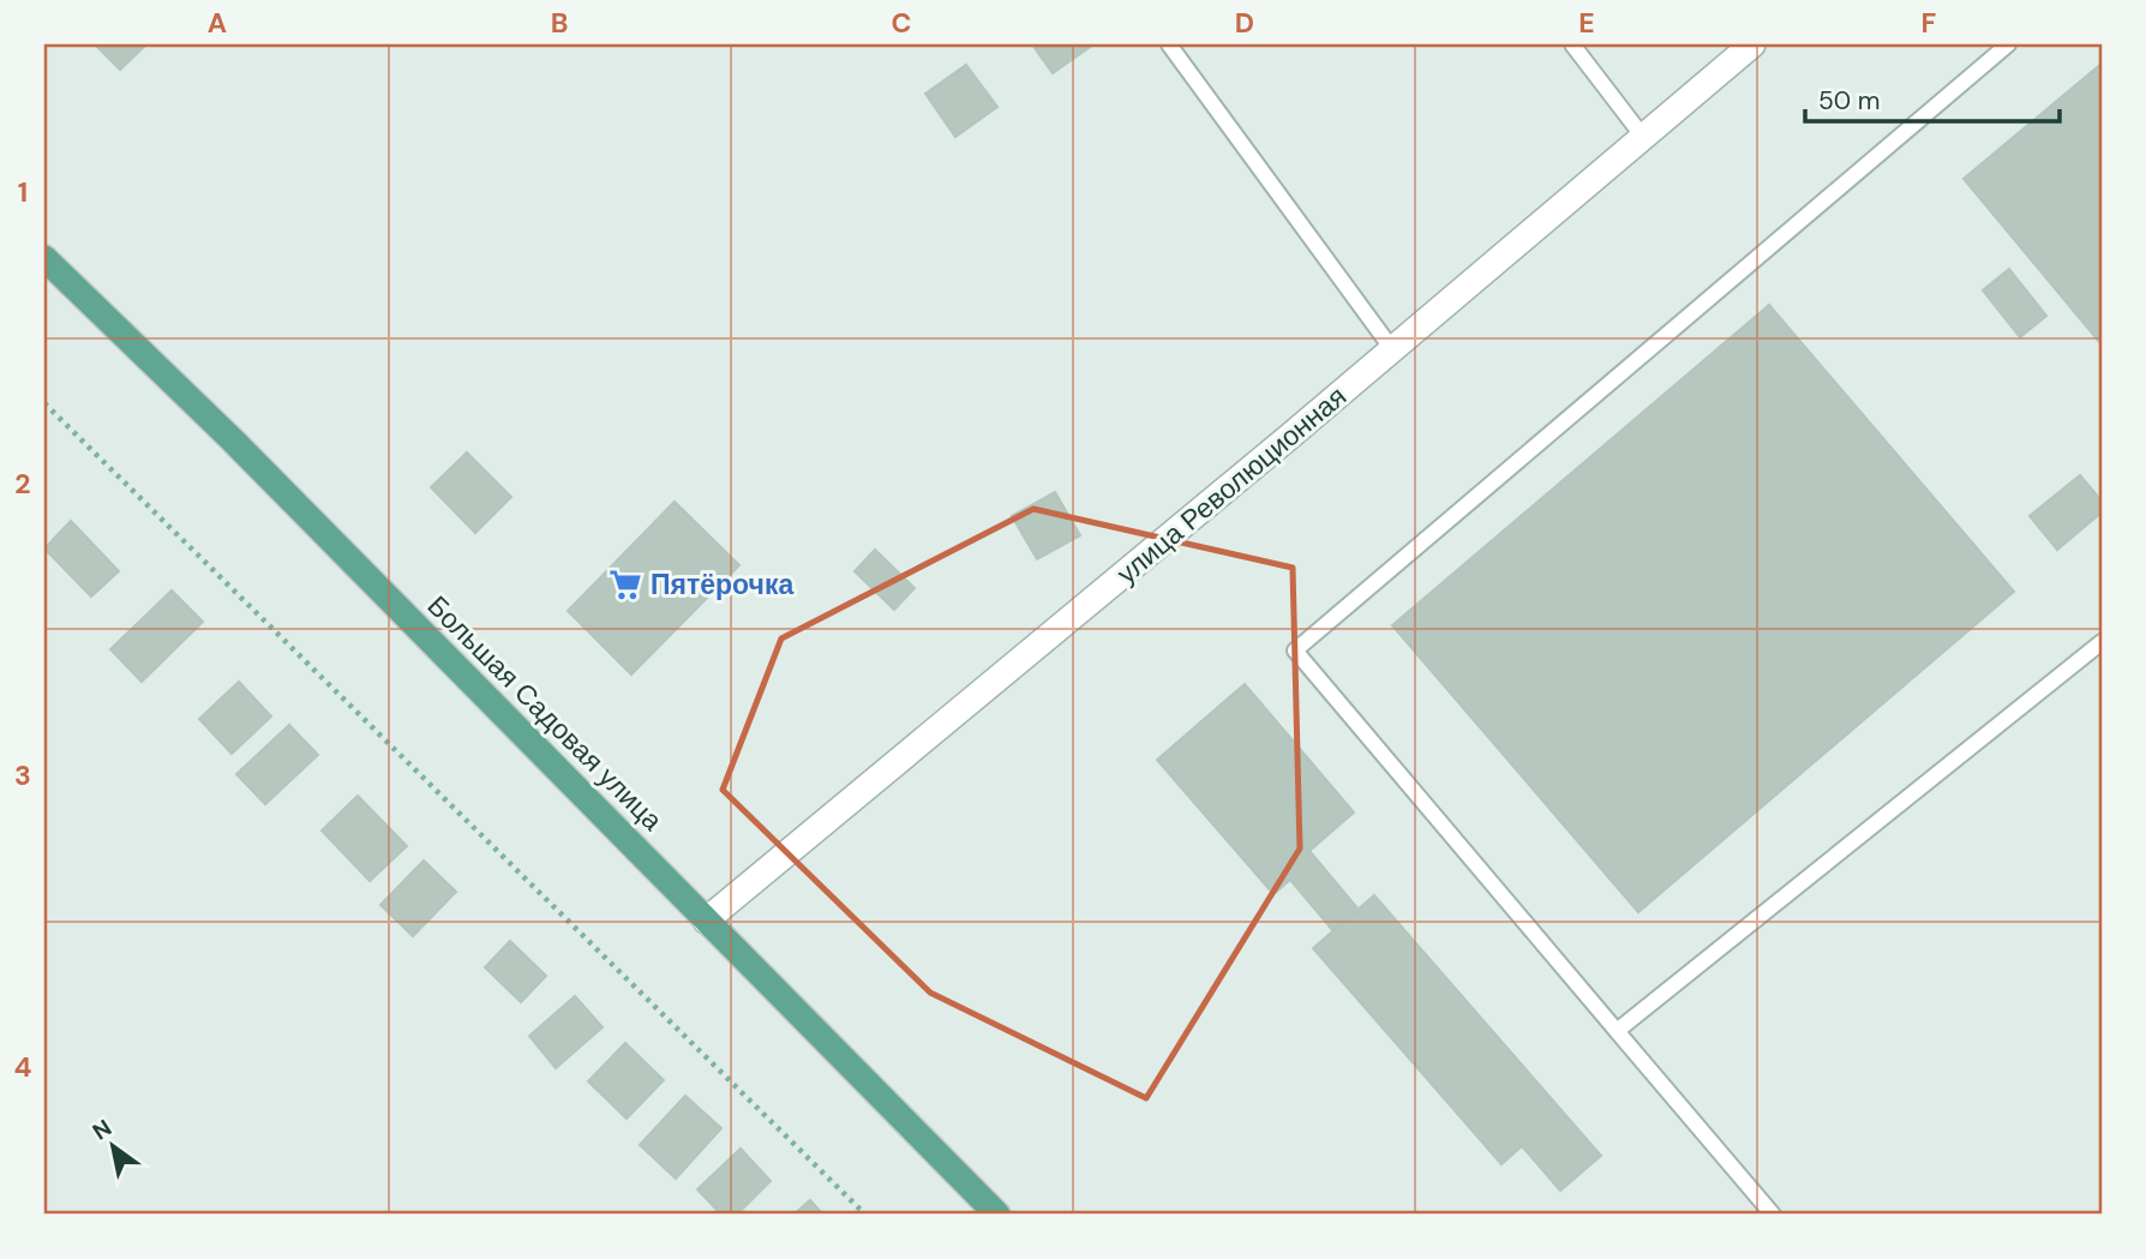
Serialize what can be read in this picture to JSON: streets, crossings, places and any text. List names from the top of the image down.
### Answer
{
  "streets": {
    "main road": ["Большая Садовая улица"],
    "street": ["улица Революционная"]
  },
  "crossings": [
    ["улица Революционная", "Большая Садовая улица"]
  ],
  "places": {
    "supermarket": ["Пятёрочка"]
  },
  "scale_bar": "50 m",
  "north": "top left",
  "grid": {
    "columns": [
      "A",
      "B",
      "C",
      "D",
      "E",
      "F"
    ],
    "rows": [
      "1",
      "2",
      "3",
      "4"
    ]
  }
}
